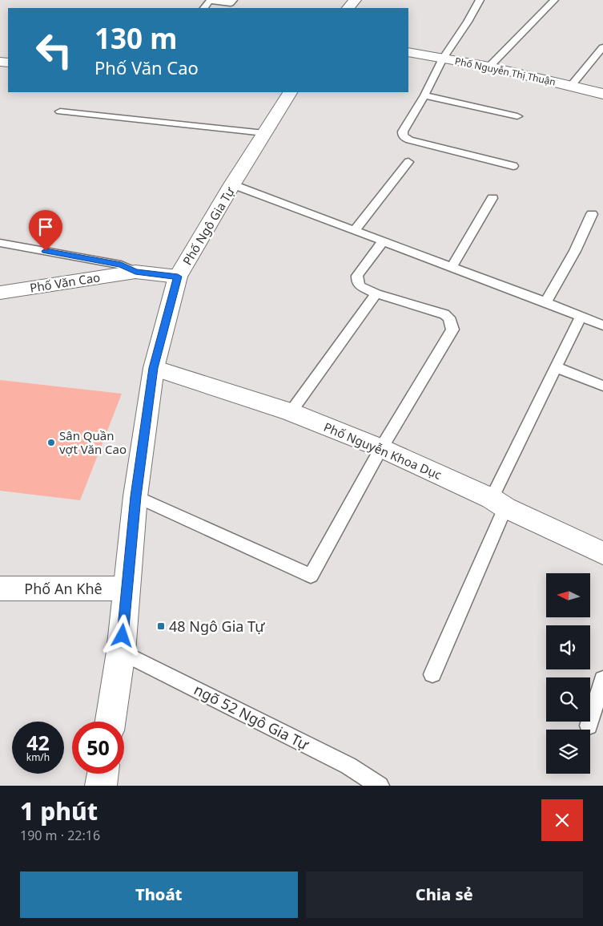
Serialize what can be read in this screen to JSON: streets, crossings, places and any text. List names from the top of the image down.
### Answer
{
  "streets": {
    "street": [
      "Phố Nguyễn Thị Thuận",
      "Phố Ngô Gia Tự",
      "Phố Văn Cao",
      "Phố Nguyễn Khoa Dục",
      "Phố An Khê"
    ],
    "lane": ["ngõ 52 Ngô Gia Tự"]
  },
  "crossings": [
    ["Phố Ngô Gia Tự", "Phố Văn Cao"],
    ["Phố Ngô Gia Tự", "Phố Nguyễn Khoa Dục"],
    ["Phố Ngô Gia Tự", "Phố An Khê"],
    ["Phố Ngô Gia Tự", "ngõ 52 Ngô Gia Tự"]
  ],
  "places": {
    "other": ["Sân Quần vợt Văn Cao"],
    "transit": ["48 Ngô Gia Tự"]
  },
  "north": "left",
  "page": {
    "turn": ["130 m", "Phố Văn Cao"],
    "speed": "42 km/h",
    "limit": "50",
    "heading": ["1 phút", "190 m · 22:16"],
    "buttons": ["Thoát", "Chia sẻ"]
  }
}
